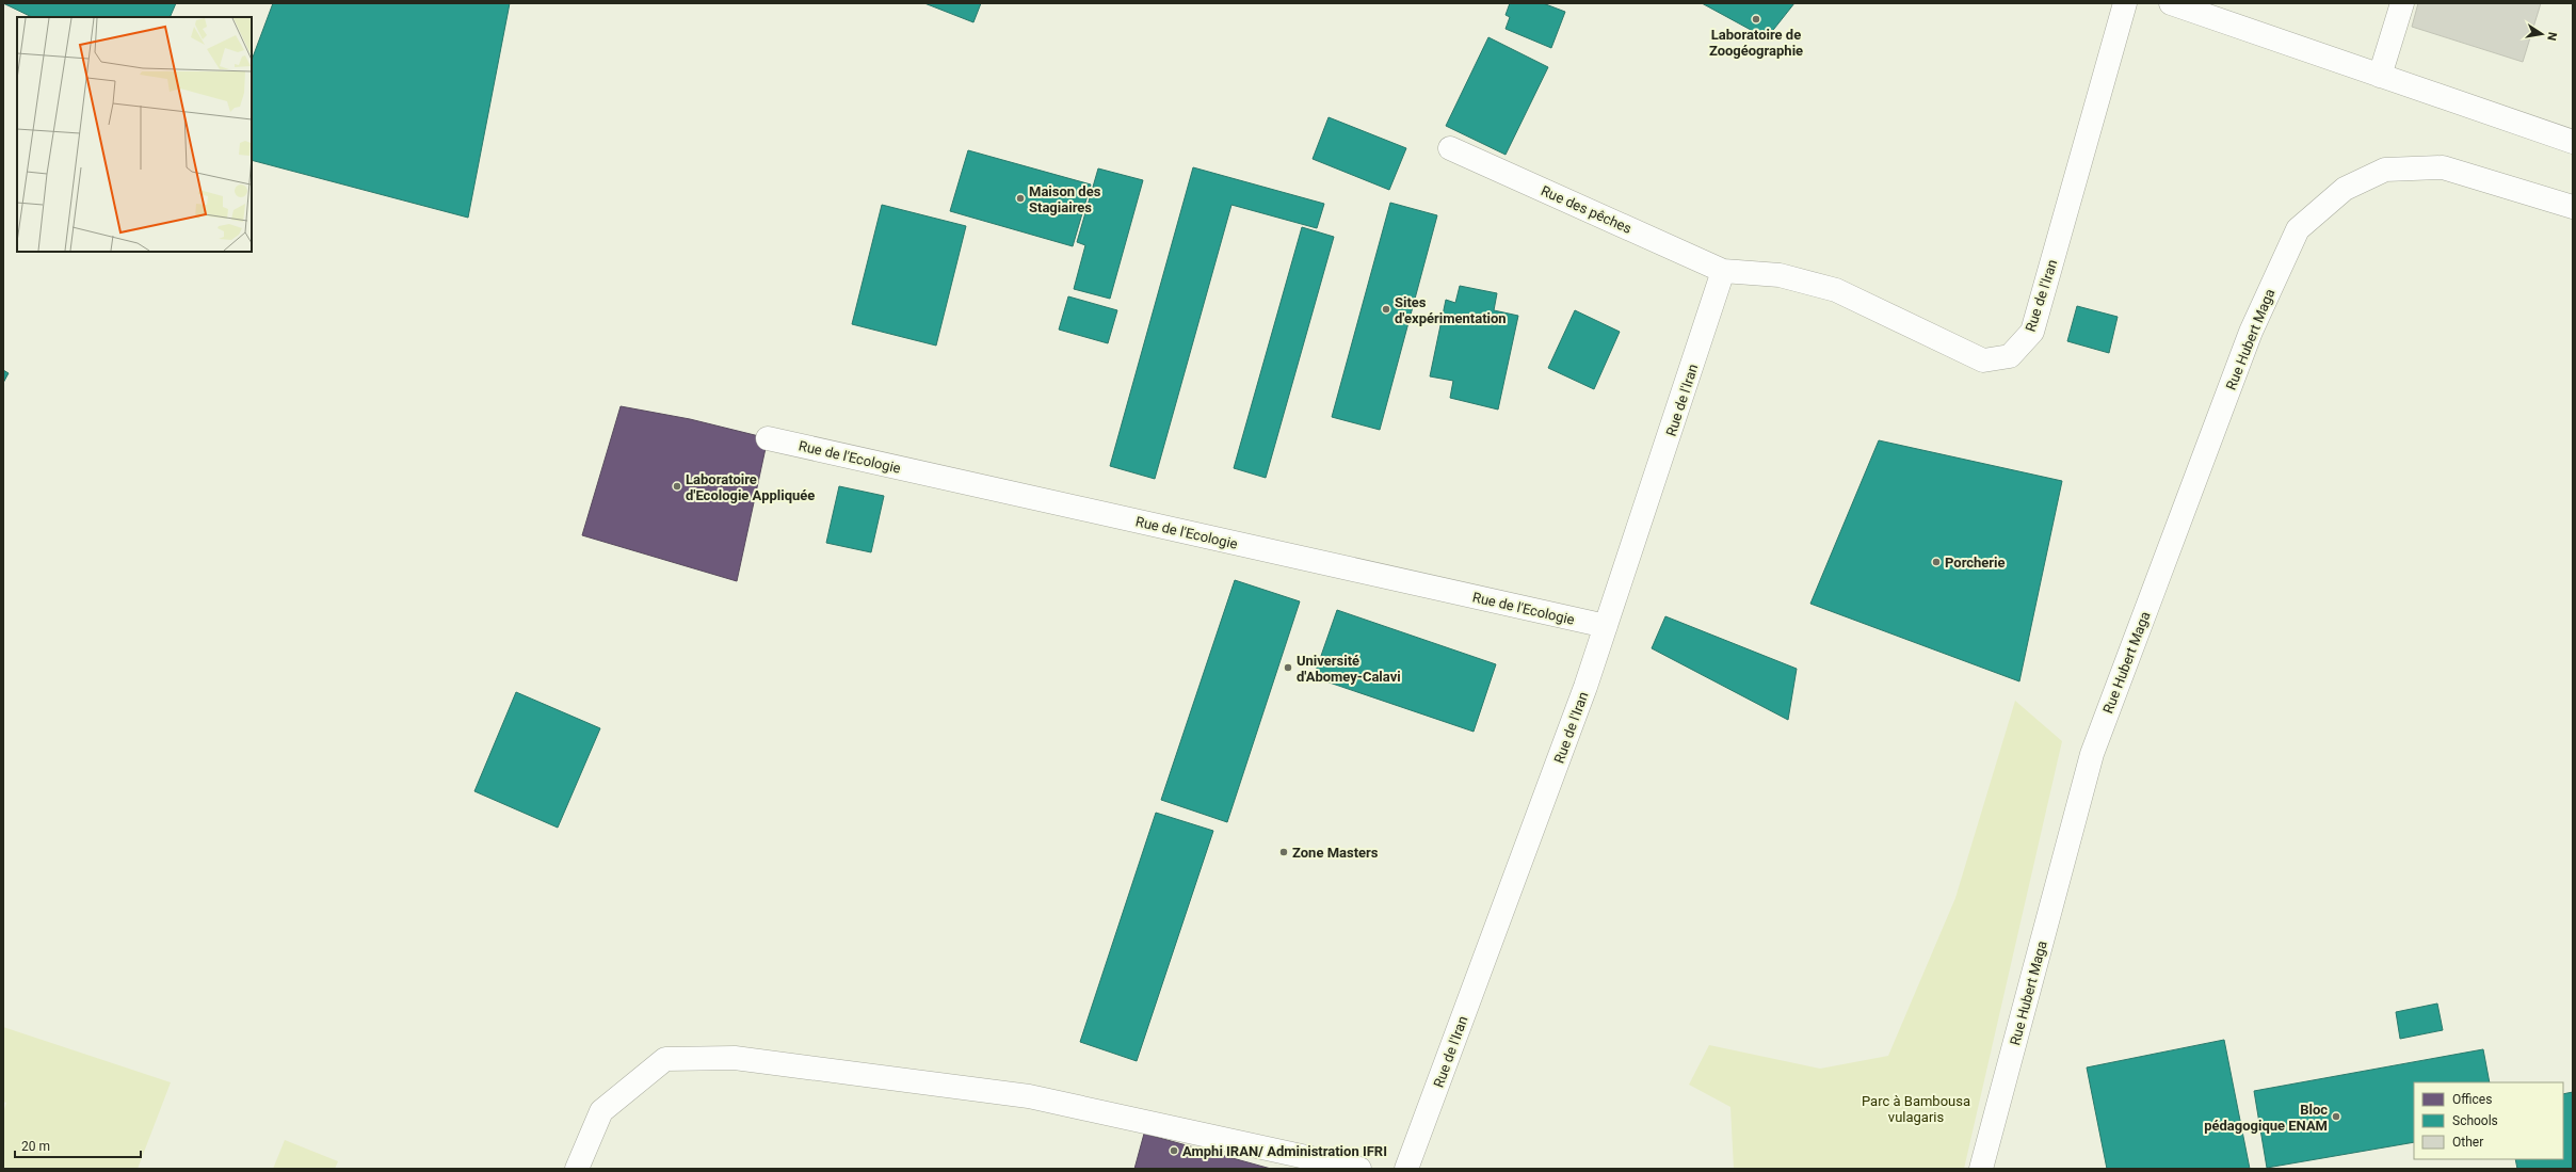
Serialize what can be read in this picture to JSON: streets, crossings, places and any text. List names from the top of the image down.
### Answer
{
  "streets": {
    "street": [
      "Rue des pêches",
      "Rue de l'Iran",
      "Rue Hubert Maga",
      "Rue de l'Ecologie"
    ]
  },
  "crossings": [
    ["Rue des pêches", "Rue de l'Iran"],
    ["Rue de l'Iran", "Rue de l'Ecologie"]
  ],
  "parks": ["Parc à Bambousa vulagaris"],
  "places": [
    "Laboratoire de Zoogéographie",
    "Maison des Stagiaires",
    "Sites d'expérimentation",
    "Laboratoire d'Ecologie Appliquée",
    "Porcherie",
    "Université d'Abomey-Calavi",
    "Zone Masters",
    "Bloc pédagogique ENAM",
    "Amphi IRAN/ Administration IFRI"
  ],
  "legend": ["Offices", "Schools", "Other"],
  "scale_bar": "20 m",
  "north": "right"
}
